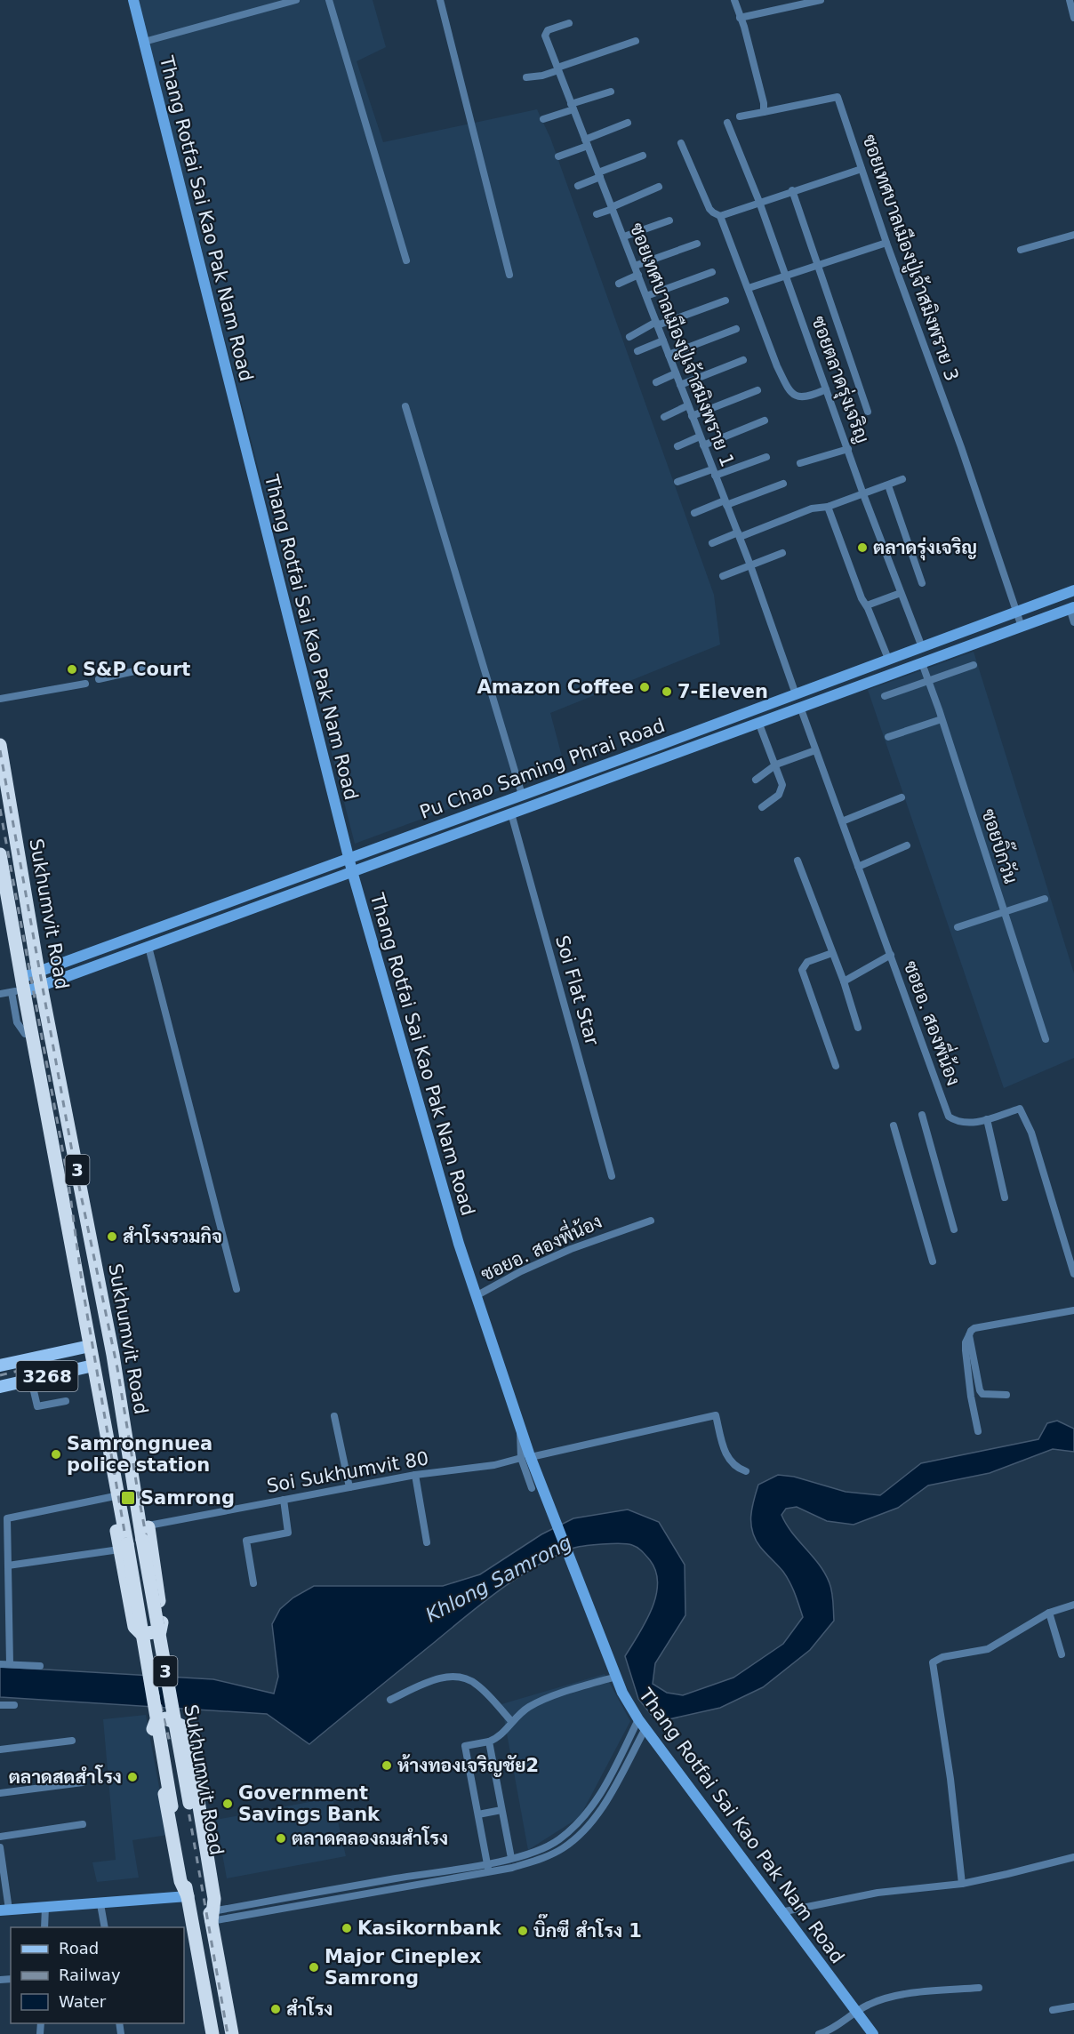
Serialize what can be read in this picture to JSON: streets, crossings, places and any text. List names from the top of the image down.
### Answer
{
  "streets": {
    "highway": ["Sukhumvit Road", "3"],
    "main road": ["Thang Rotfai Sai Kao Pak Nam Road", "Pu Chao Saming Phrai Road", "3268"],
    "street": [
      "ซอยเทศบาลเมืองปู่เจ้าสมิงพราย 3",
      "ซอยเทศบาลเมืองปู่เจ้าสมิงพราย 1",
      "ซอยตลาดรุ่งเจริญ",
      "ซอยบิ๊กวัน",
      "Soi Flat Star",
      "ซอยอ. สองพี่น้อง",
      "Soi Sukhumvit 80"
    ]
  },
  "crossings": [
    ["Thang Rotfai Sai Kao Pak Nam Road", "Pu Chao Saming Phrai Road"],
    ["Thang Rotfai Sai Kao Pak Nam Road", "ซอยอ. สองพี่น้อง"],
    ["Thang Rotfai Sai Kao Pak Nam Road", "Soi Sukhumvit 80"],
    ["ซอยเทศบาลเมืองปู่เจ้าสมิงพราย 3", "Pu Chao Saming Phrai Road"],
    ["ซอยเทศบาลเมืองปู่เจ้าสมิงพราย 1", "Pu Chao Saming Phrai Road"],
    ["ซอยตลาดรุ่งเจริญ", "Pu Chao Saming Phrai Road"],
    ["Pu Chao Saming Phrai Road", "ซอยบิ๊กวัน"],
    ["Pu Chao Saming Phrai Road", "Sukhumvit Road"],
    ["Pu Chao Saming Phrai Road", "Soi Flat Star"],
    ["Pu Chao Saming Phrai Road", "ซอยอ. สองพี่น้อง"],
    ["Sukhumvit Road", "3268"]
  ],
  "water": ["Khlong Samrong"],
  "places": {
    "other": [
      "ตลาดรุ่งเจริญ",
      "S&P Court",
      "Amazon Coffee",
      "7-Eleven",
      "สำโรงรวมกิจ",
      "Samrongnuea police station",
      "ห้างทองเจริญชัย2",
      "ตลาดสดสำโรง",
      "Government Savings Bank",
      "ตลาดคลองถมสำโรง",
      "Kasikornbank",
      "บิ๊กซี สำโรง 1",
      "Major Cineplex Samrong",
      "สำโรง"
    ],
    "transit": ["Samrong"]
  },
  "legend": ["Road", "Railway", "Water"]
}
